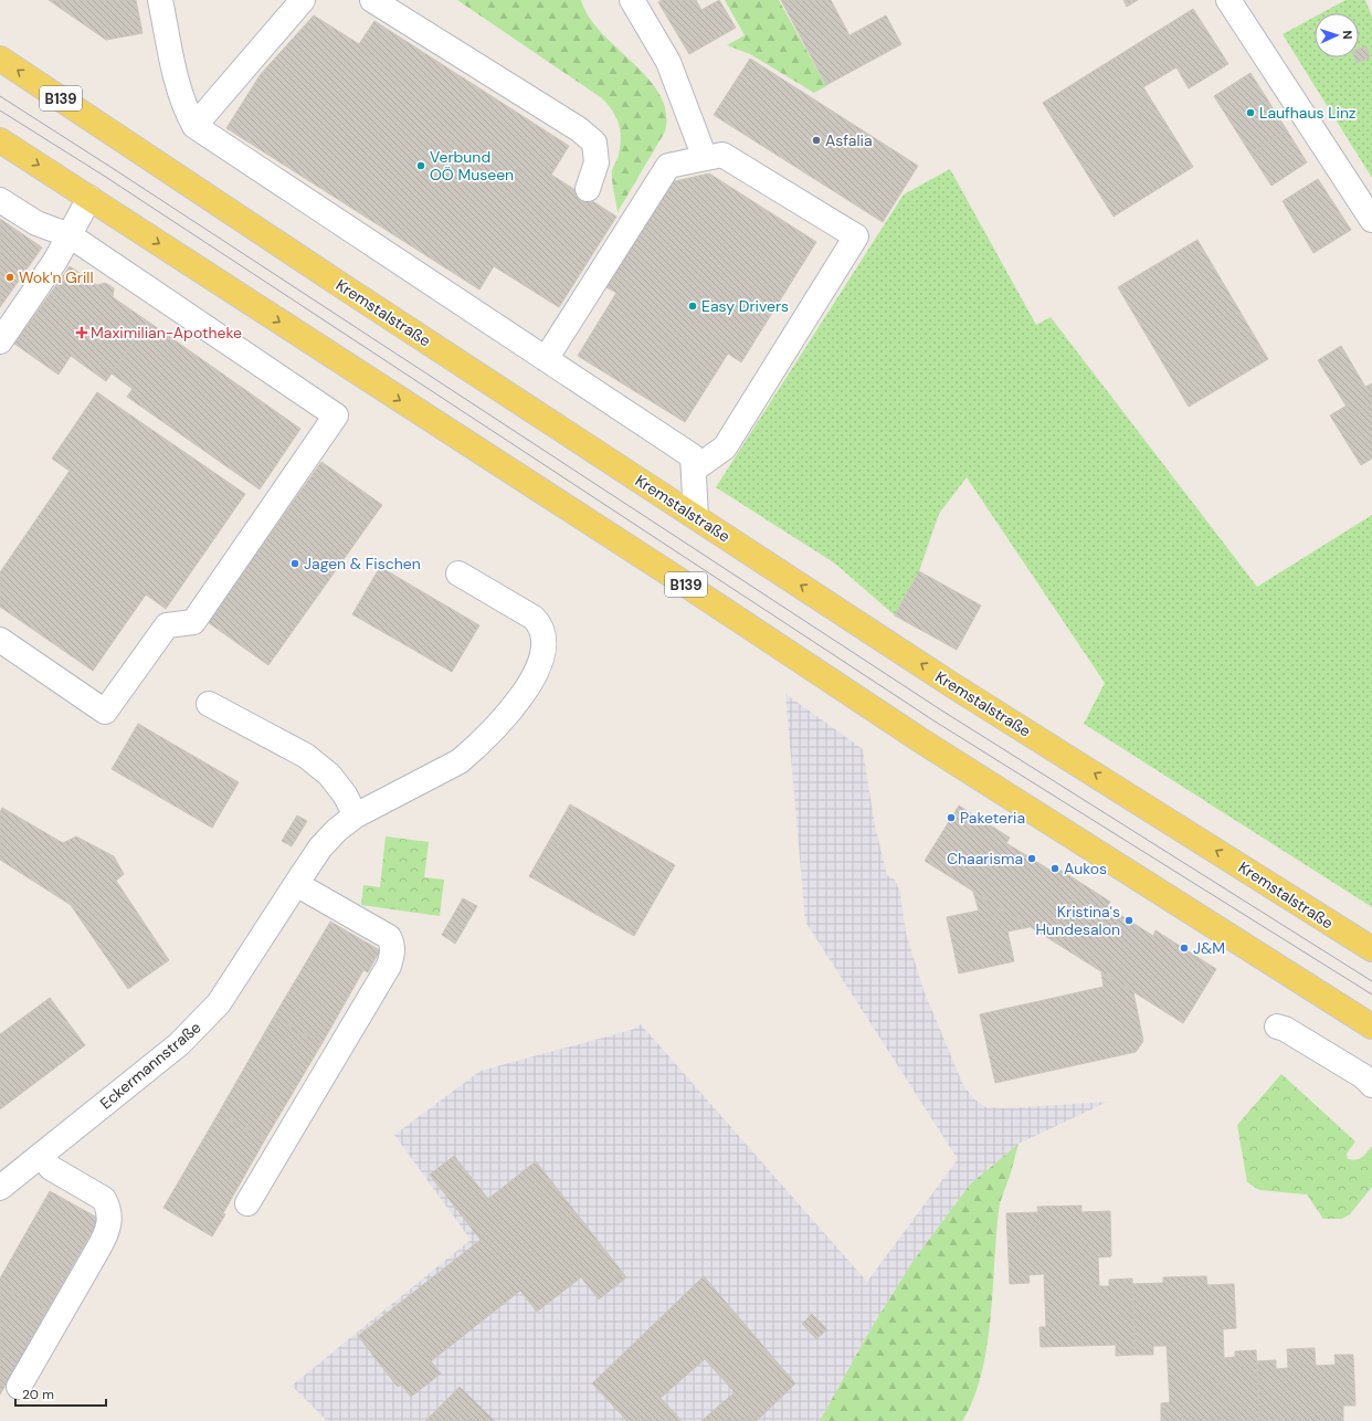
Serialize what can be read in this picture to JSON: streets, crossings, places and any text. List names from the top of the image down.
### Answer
{
  "streets": {
    "main road": ["B139", "Kremstalstraße"],
    "street": ["Eckermannstraße"]
  },
  "places": {
    "other": [
      "Laufhaus Linz",
      "Asfalia",
      "Verbund OÖ Museen",
      "Wok'n Grill",
      "Easy Drivers",
      "Jagen & Fischen",
      "Paketeria",
      "Chaarisma",
      "Aukos",
      "Kristina's Hundesalon",
      "J&M"
    ],
    "health": ["Maximilian-Apotheke"]
  },
  "scale_bar": "20 m",
  "north": "right"
}
